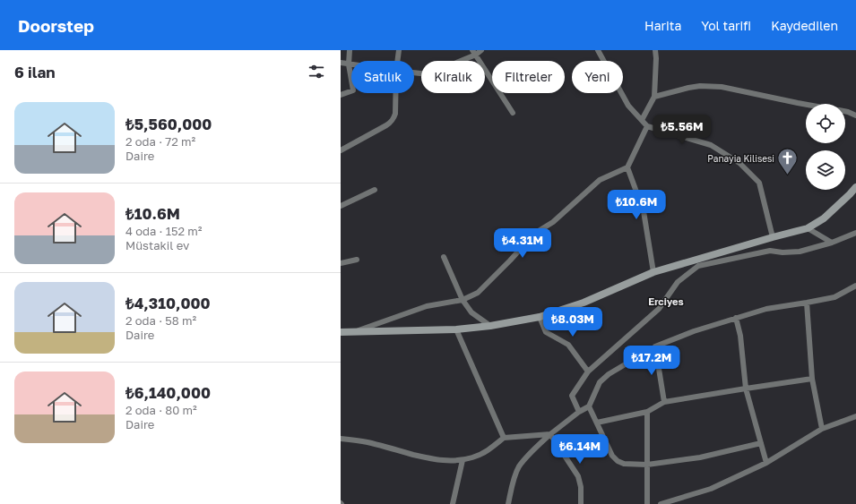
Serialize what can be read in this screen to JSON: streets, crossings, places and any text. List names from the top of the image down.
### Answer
{
  "districts": ["Erciyes"],
  "places": {
    "church": ["Panayia Kilisesi"]
  },
  "page": {
    "header": "Doorstep",
    "nav": ["Harita", "Yol tarifi", "Kaydedilen"],
    "heading": "6 ilan",
    "chip": [
      "Satılık",
      "Kiralık",
      "Filtreler",
      "Yeni"
    ],
    "list": [
      {
        "name": "₺5,560,000",
        "note": "2 oda · 72 m² · Daire"
      },
      {
        "name": "₺10.6M",
        "note": "4 oda · 152 m² · Müstakil ev"
      },
      {
        "name": "₺4,310,000",
        "note": "2 oda · 58 m² · Daire"
      },
      {
        "name": "₺6,140,000",
        "note": "2 oda · 80 m² · Daire"
      }
    ],
    "price": [
      "₺5.56M",
      "₺10.6M",
      "₺4.31M",
      "₺8.03M",
      "₺17.2M",
      "₺6.14M"
    ]
  }
}
